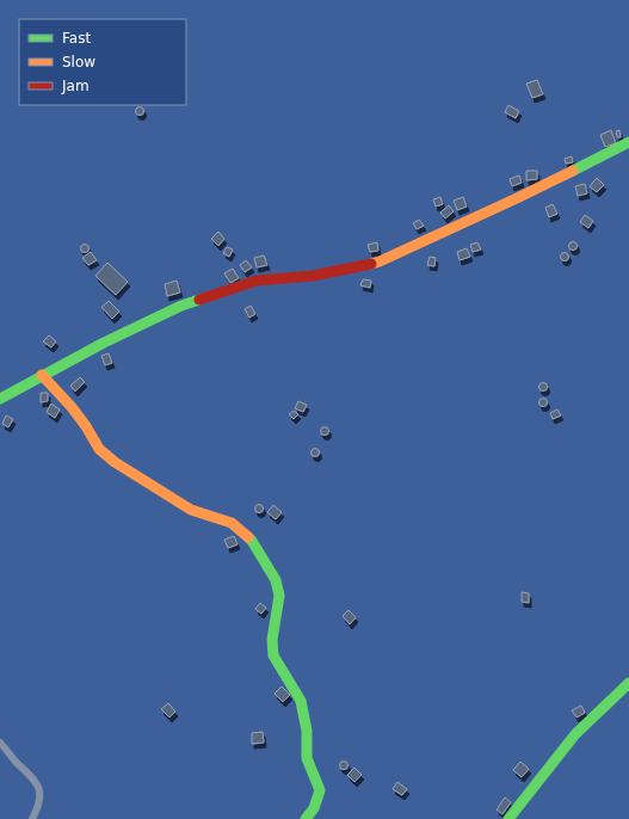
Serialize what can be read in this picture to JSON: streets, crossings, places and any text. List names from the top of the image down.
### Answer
{
  "legend": ["Fast", "Slow", "Jam"]
}
